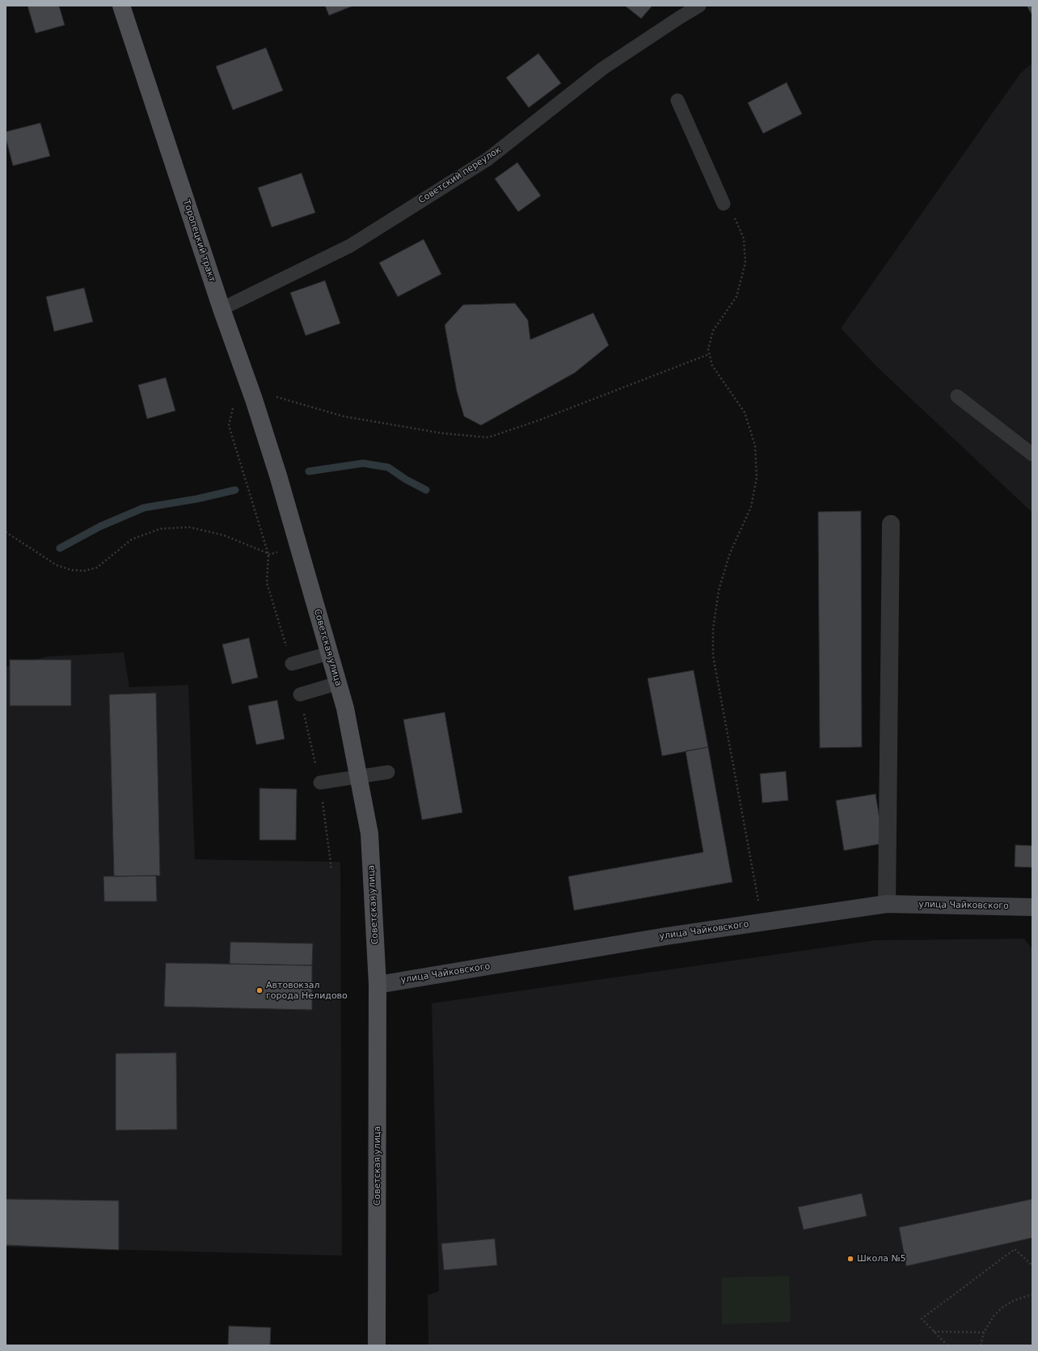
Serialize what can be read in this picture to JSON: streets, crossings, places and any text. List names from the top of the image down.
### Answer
{
  "streets": {
    "main road": ["Торопецкий тракт", "Советская улица"],
    "street": ["улица Чайковского"],
    "lane": ["Советский переулок"]
  },
  "crossings": [
    ["Советский переулок", "Торопецкий тракт"],
    ["Торопецкий тракт", "Советская улица"],
    ["Советская улица", "улица Чайковского"]
  ],
  "places": ["Автовокзал города Нелидово", "Школа №5"]
}
